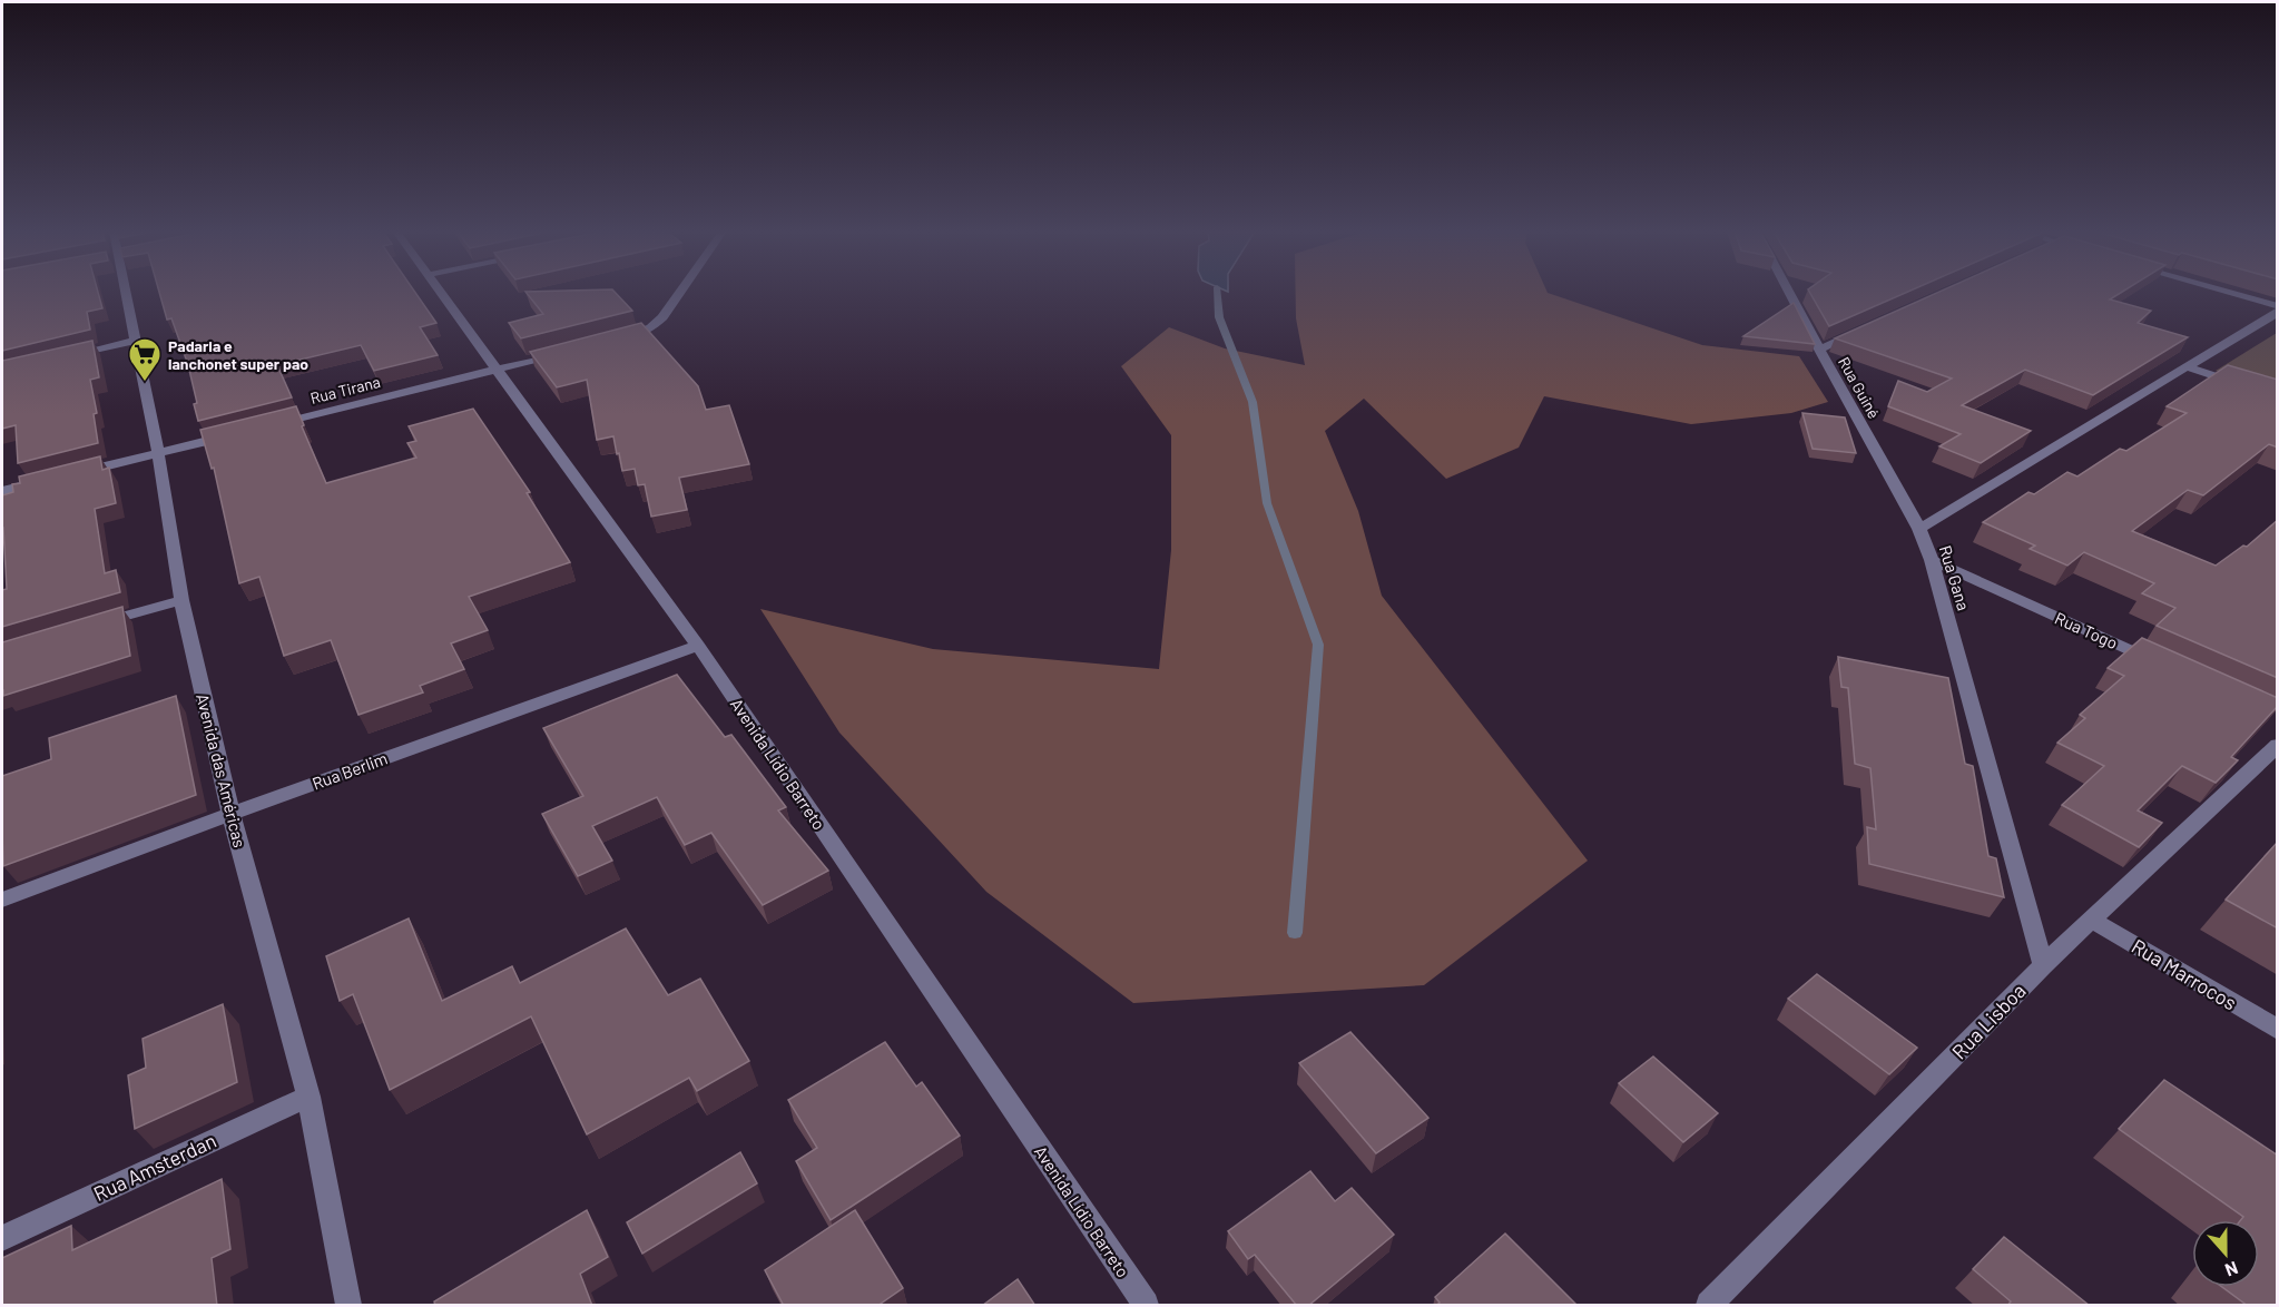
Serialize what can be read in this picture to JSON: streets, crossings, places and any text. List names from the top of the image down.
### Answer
{
  "streets": {
    "street": [
      "Rua Guiné",
      "Rua Tirana",
      "Rua Gana",
      "Rua Togo",
      "Avenida Lídio Barreto",
      "Avenida das Américas",
      "Rua Berlim",
      "Rua Marrocos",
      "Rua Lisboa",
      "Rua Amsterdan"
    ]
  },
  "crossings": [
    ["Rua Guiné", "Rua Gana"],
    ["Rua Tirana", "Avenida Lídio Barreto"],
    ["Rua Gana", "Rua Togo"],
    ["Rua Gana", "Rua Lisboa"],
    ["Avenida Lídio Barreto", "Rua Berlim"],
    ["Avenida das Américas", "Rua Berlim"],
    ["Avenida das Américas", "Rua Amsterdan"],
    ["Rua Marrocos", "Rua Lisboa"]
  ],
  "places": {
    "supermarket": ["Padaria e lanchonet super pao"]
  },
  "north": "bottom"
}
